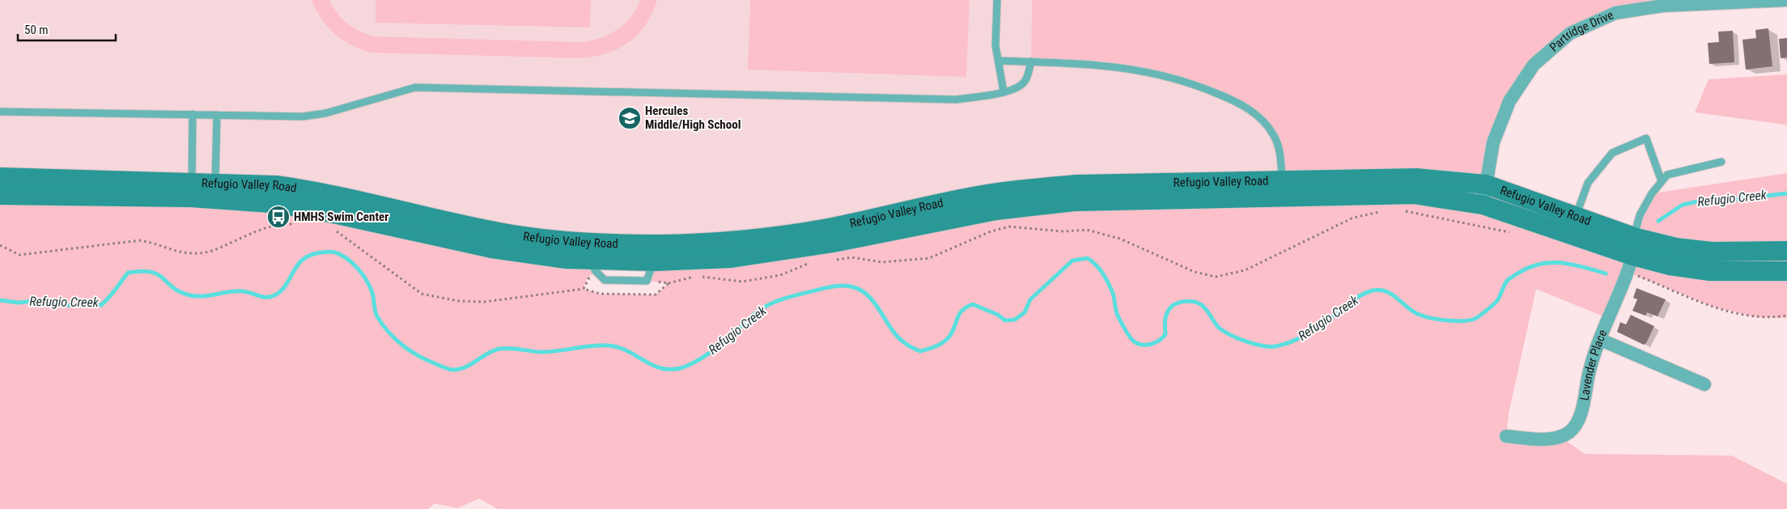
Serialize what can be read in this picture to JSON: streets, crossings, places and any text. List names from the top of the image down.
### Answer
{
  "streets": {
    "street": ["Partridge Drive", "Refugio Valley Road", "Lavender Place"]
  },
  "crossings": [
    ["Partridge Drive", "Refugio Valley Road"],
    ["Refugio Valley Road", "Lavender Place"]
  ],
  "water": ["Refugio Creek"],
  "places": {
    "school or university": ["Hercules Middle/High School"],
    "bus stop": ["HMHS Swim Center"]
  },
  "scale_bar": "50 m"
}
